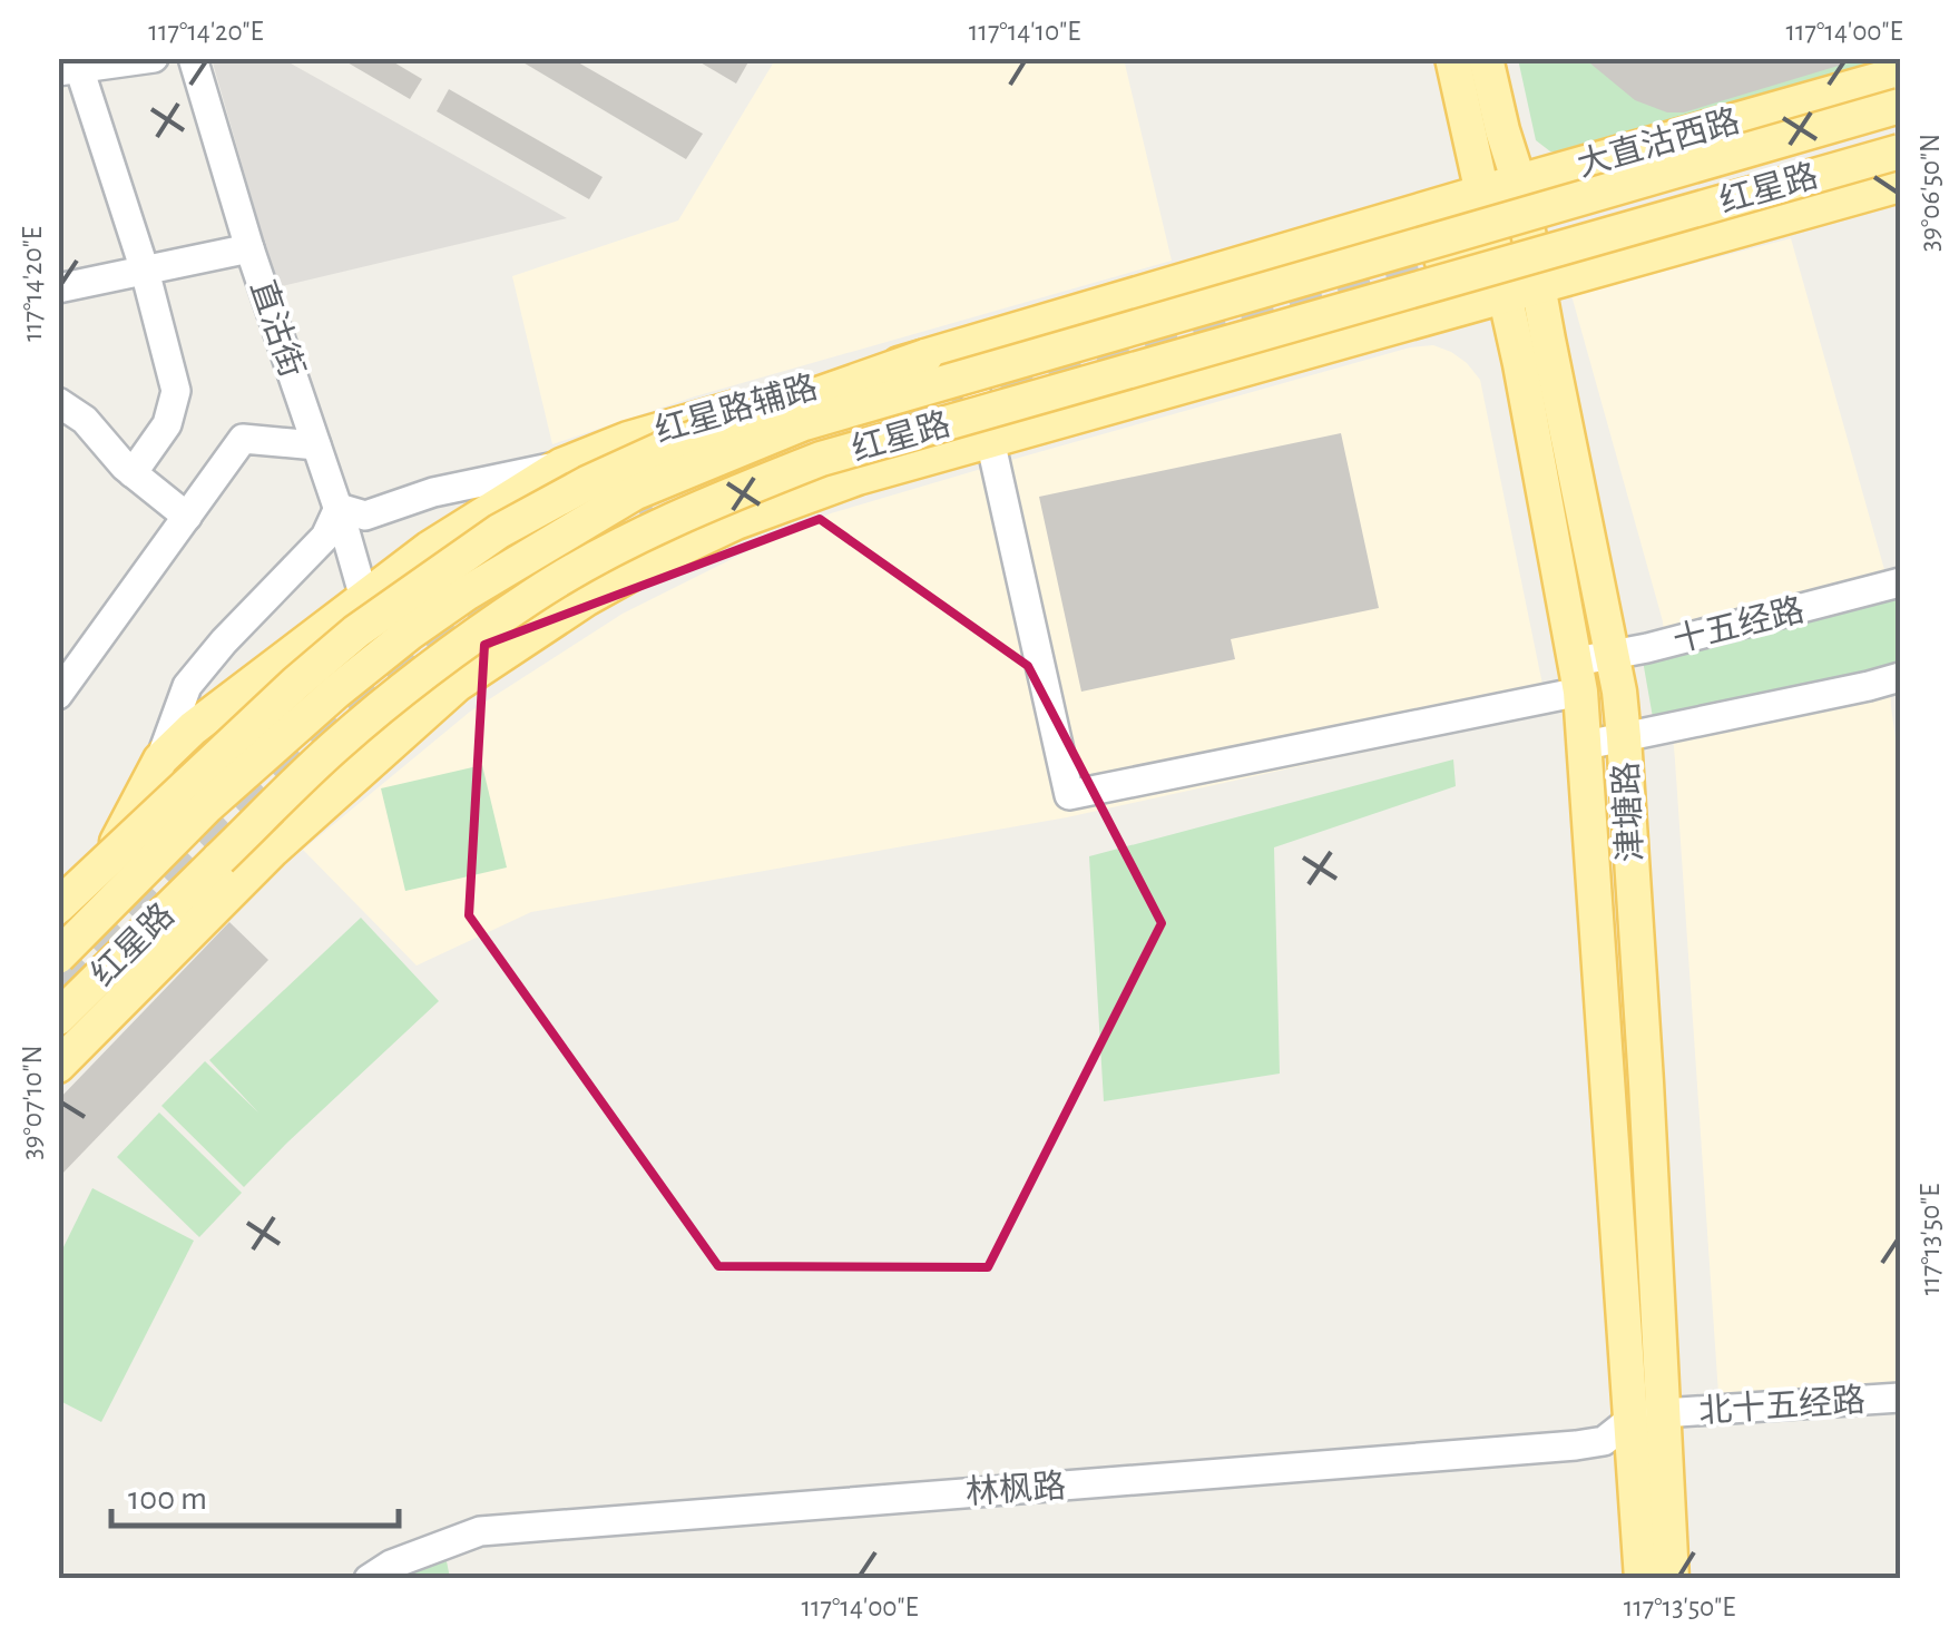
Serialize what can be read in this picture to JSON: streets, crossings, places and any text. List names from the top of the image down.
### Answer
{
  "streets": {
    "main road": [
      "大直沽西路",
      "红星路",
      "红星路辅路",
      "津塘路"
    ],
    "street": [
      "直沽街",
      "十五经路",
      "北十五经路",
      "林枫路"
    ]
  },
  "crossings": [
    ["大直沽西路", "津塘路"],
    ["直沽街", "红星路辅路"],
    ["十五经路", "津塘路"],
    ["津塘路", "北十五经路"],
    ["津塘路", "林枫路"],
    ["北十五经路", "林枫路"]
  ],
  "scale_bar": "100 m",
  "coordinates": [
    "117°14'20\"E",
    "117°14'10\"E",
    "117°14'00\"E",
    "39°06'50\"N",
    "39°07'10\"N",
    "117°13'50\"E"
  ]
}
